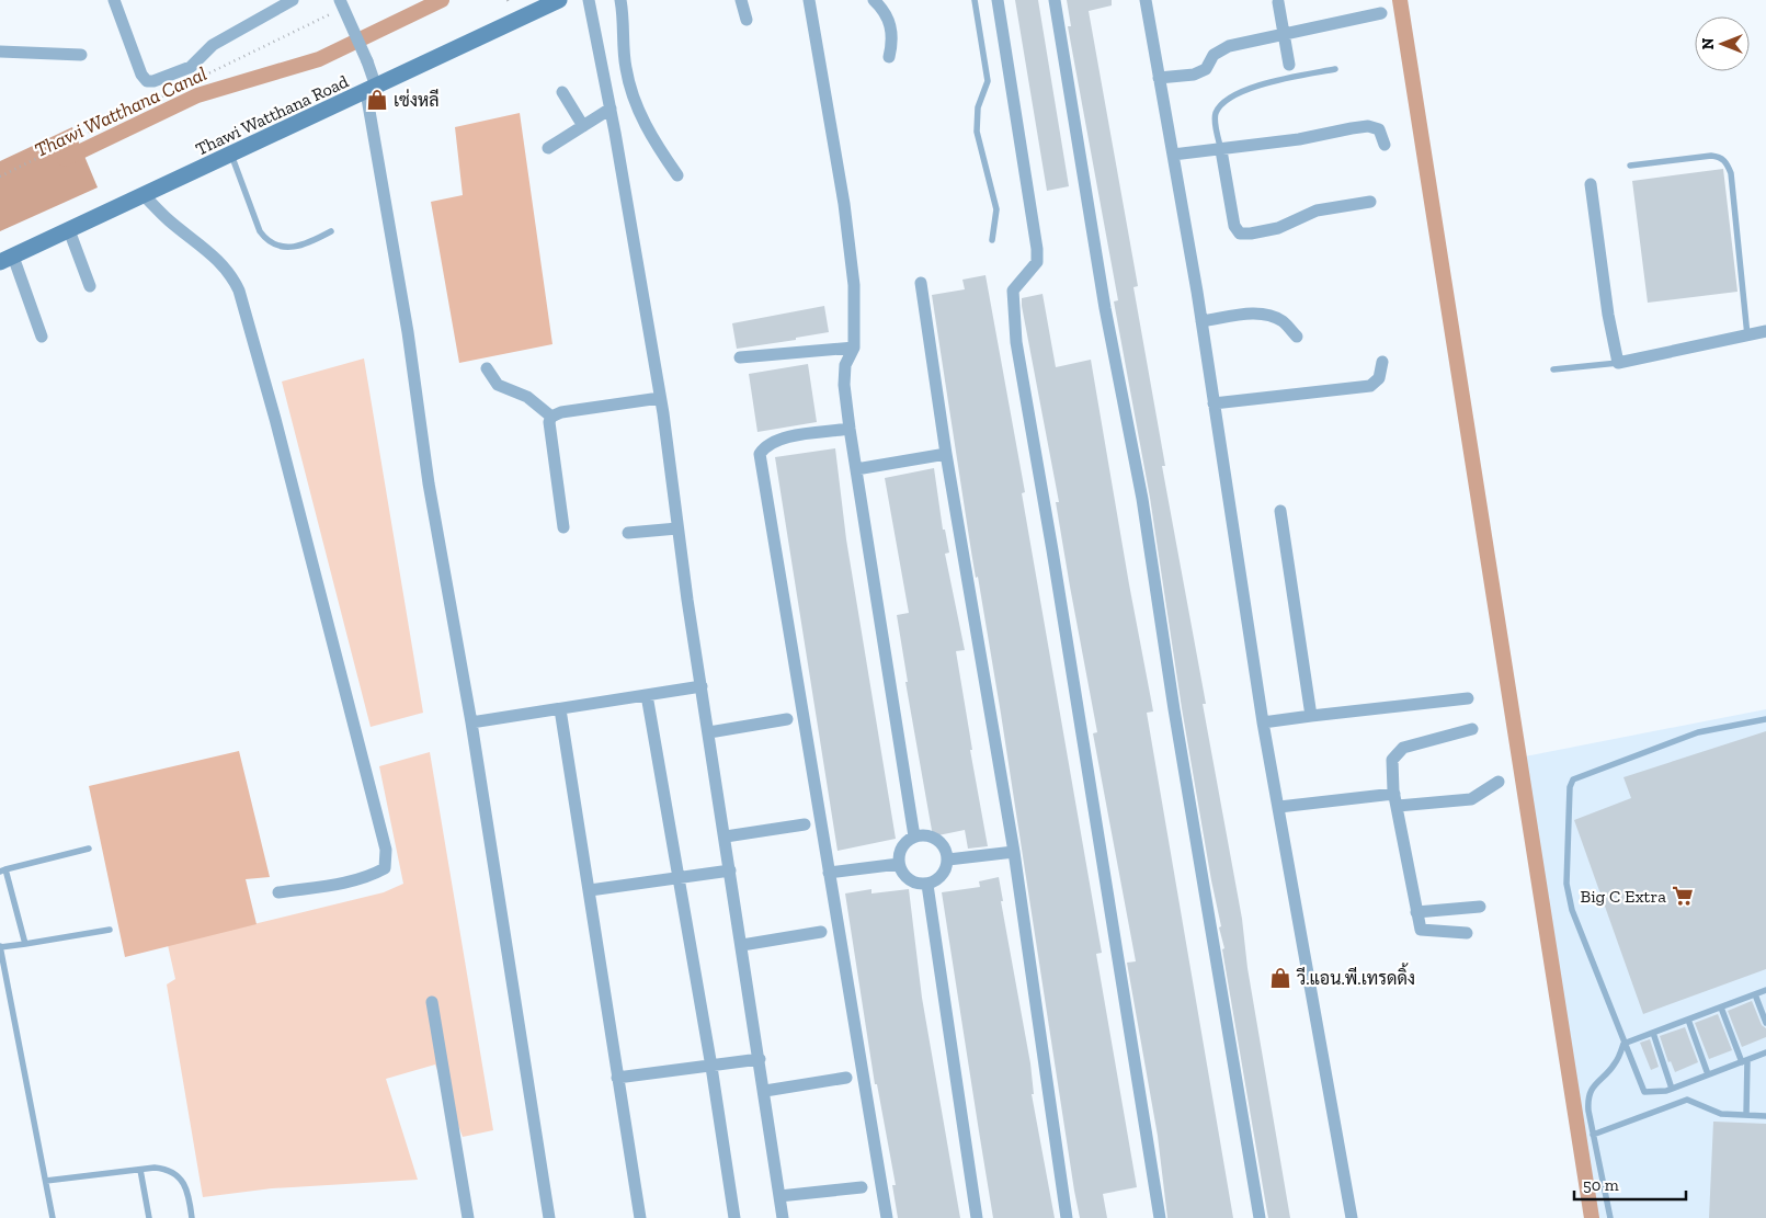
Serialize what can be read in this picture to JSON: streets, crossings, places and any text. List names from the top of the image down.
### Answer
{
  "streets": {
    "main road": ["Thawi Watthana Road"]
  },
  "water": ["Thawi Watthana Canal"],
  "places": {
    "shop": ["เซ่งหลี", "วี.แอน.พี.เทรดดิ้ง"],
    "supermarket": ["Big C Extra"]
  },
  "scale_bar": "50 m",
  "north": "left"
}
